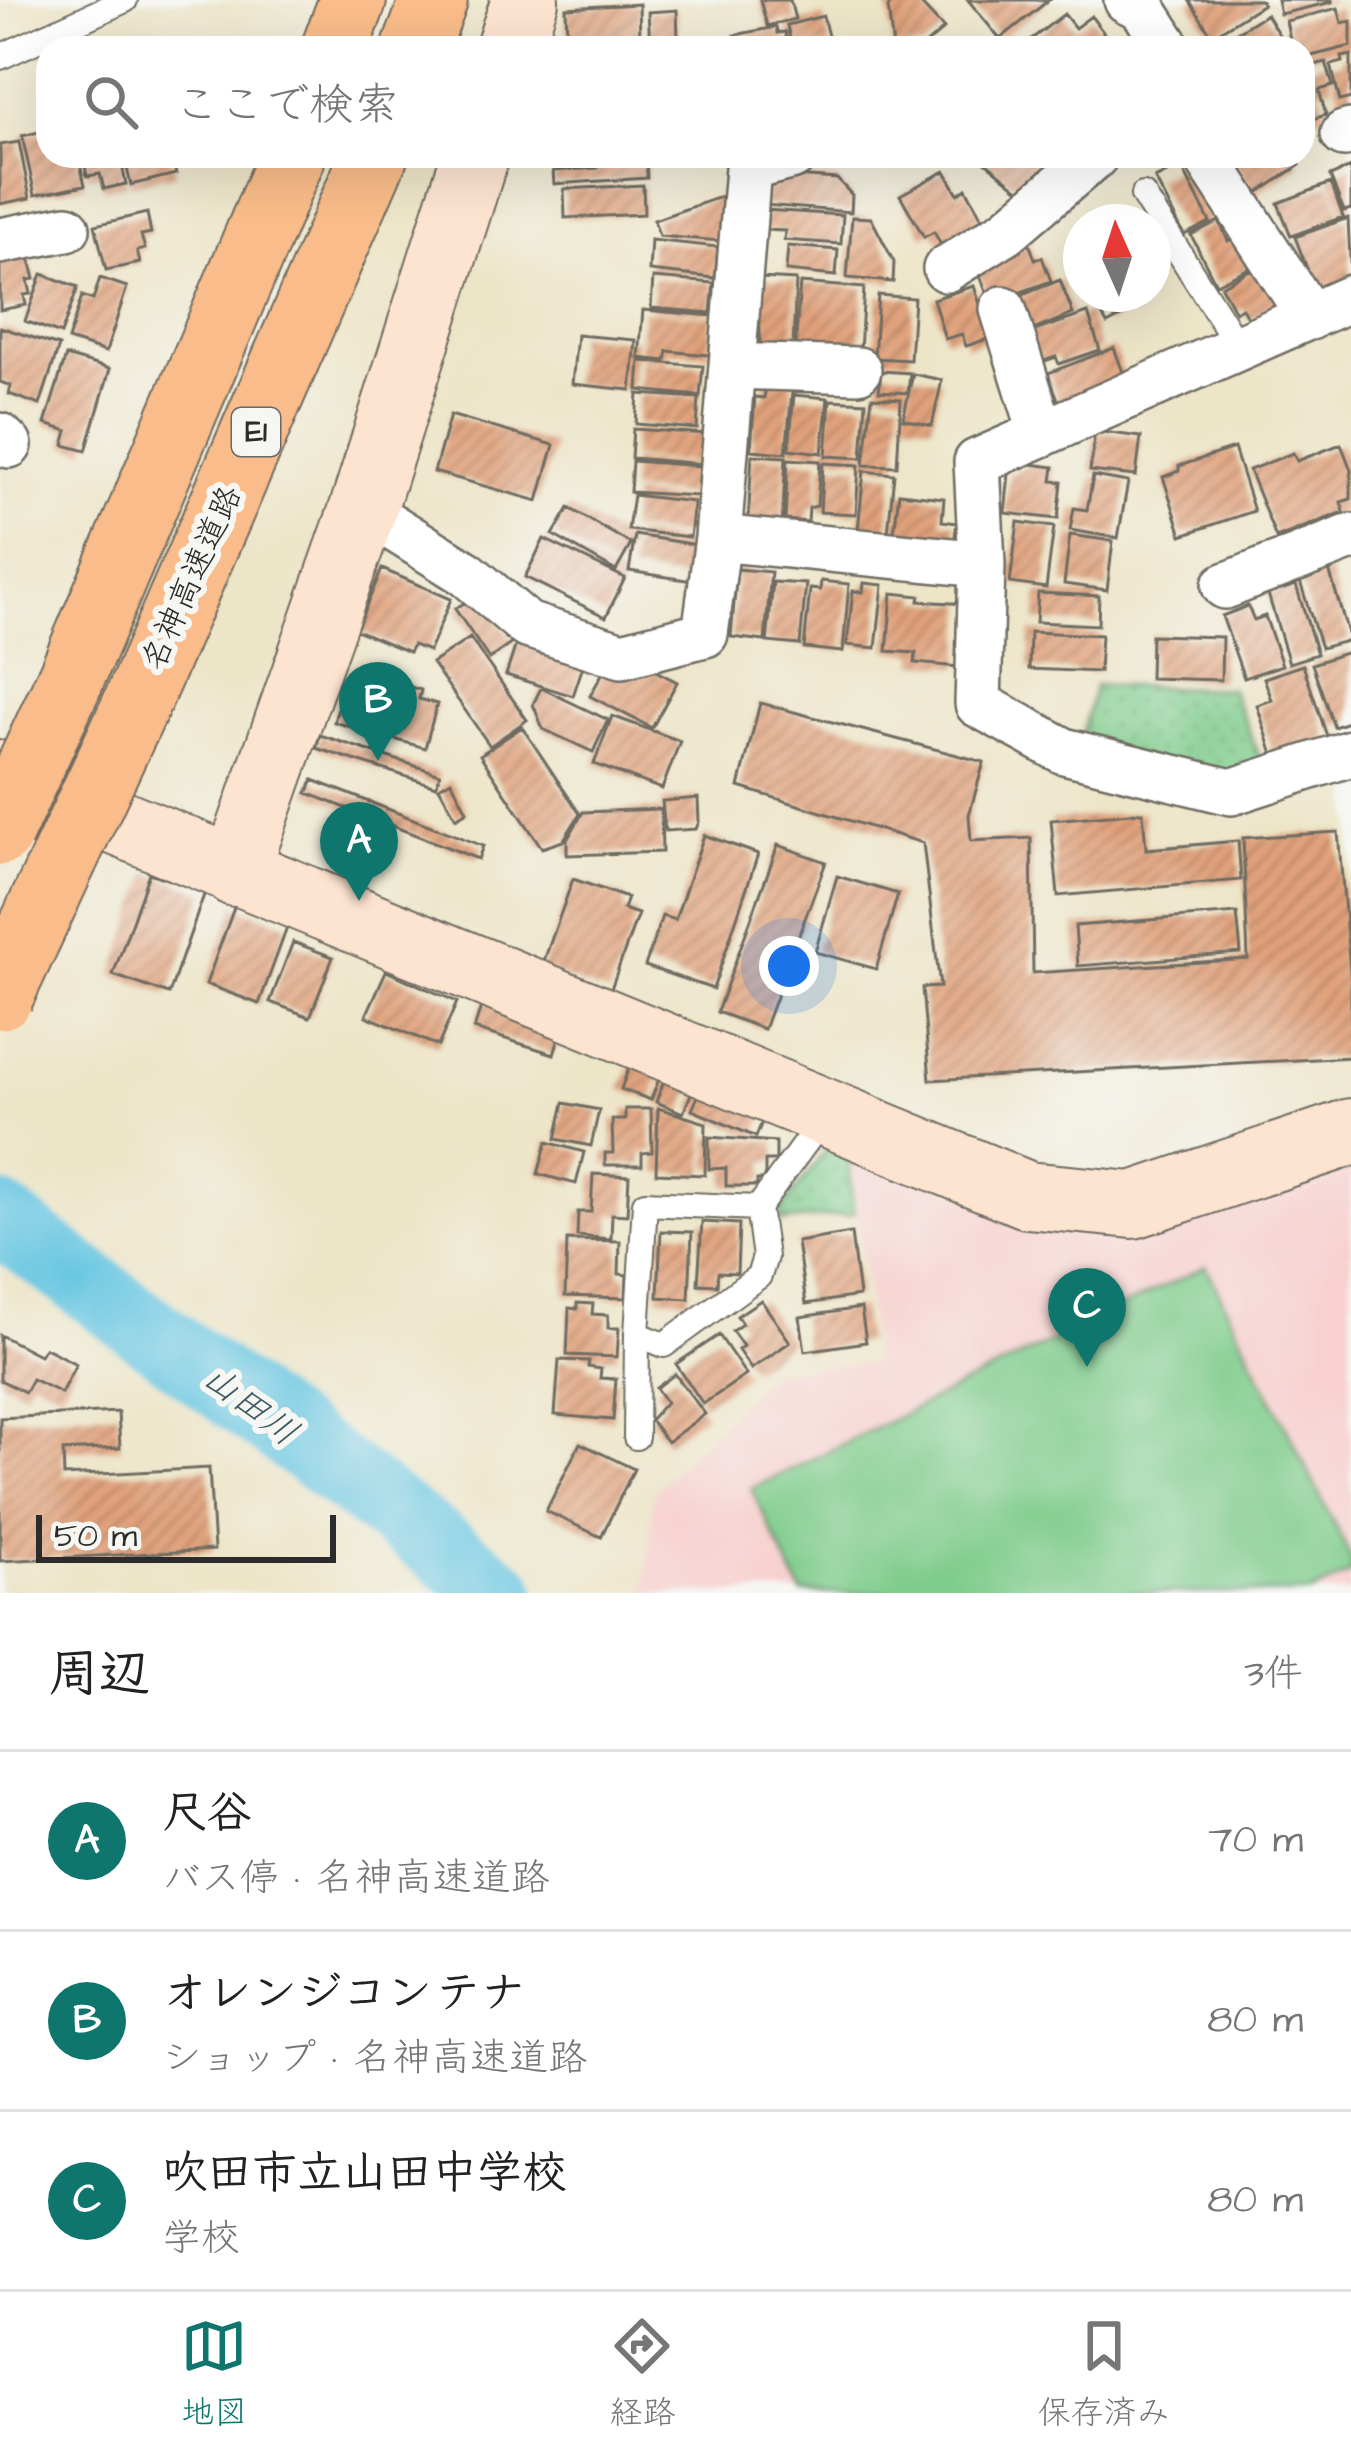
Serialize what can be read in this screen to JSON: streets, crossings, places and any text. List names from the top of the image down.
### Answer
{
  "streets": {
    "highway": ["E1", "名神高速道路"]
  },
  "water": ["山田川"],
  "scale_bar": "50 m",
  "north": "top",
  "page": {
    "search": "ここで検索",
    "pins": ["B", "A", "C"],
    "scale": "50 m",
    "heading": ["周辺", "3件"],
    "list": [
      {
        "mark": "A",
        "name": "尺谷",
        "note": "バス停 · 名神高速道路",
        "value": "70 m"
      },
      {
        "mark": "B",
        "name": "オレンジコンテナ",
        "note": "ショップ · 名神高速道路",
        "value": "80 m"
      },
      {
        "mark": "C",
        "name": "吹田市立山田中学校",
        "note": "学校",
        "value": "80 m"
      }
    ],
    "nav": ["地図", "経路", "保存済み"]
  }
}
